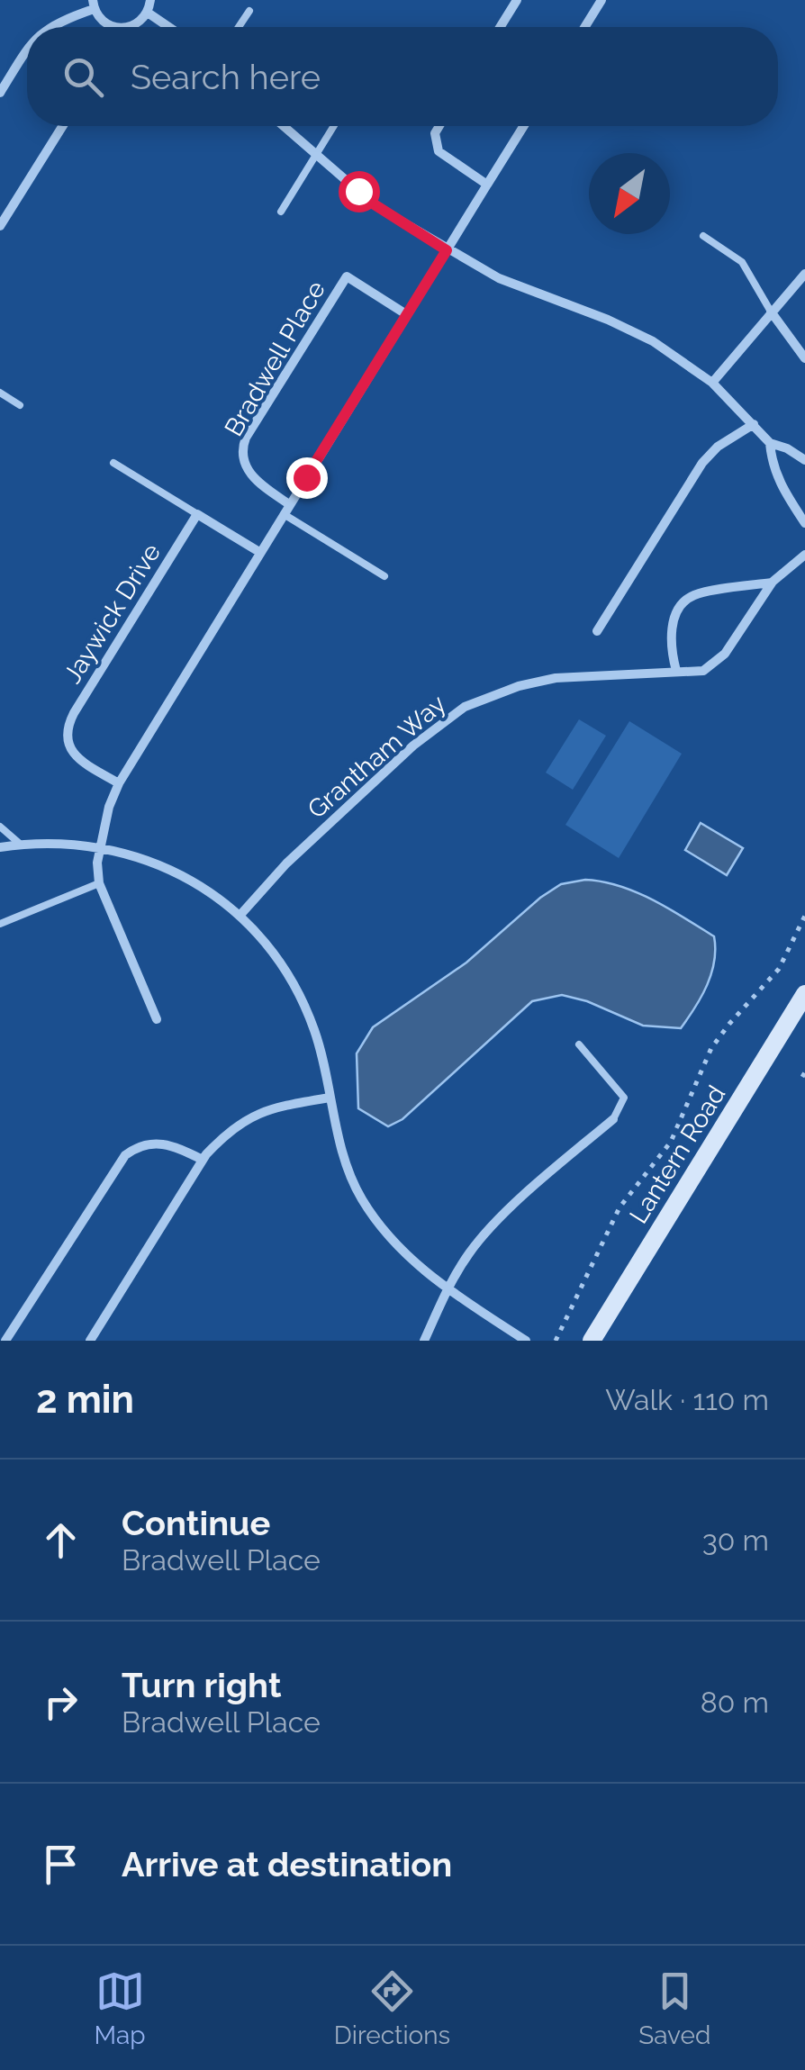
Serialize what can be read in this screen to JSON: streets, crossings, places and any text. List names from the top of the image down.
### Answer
{
  "streets": {
    "street": [
      "Bradwell Place",
      "Jaywick Drive",
      "Grantham Way",
      "Lantern Road"
    ]
  },
  "north": "bottom left",
  "page": {
    "search": "Search here",
    "heading": ["2 min", "Walk · 110 m"],
    "list": [
      ["Continue", "Bradwell Place", "30 m"],
      ["Turn right", "Bradwell Place", "80 m"],
      "Arrive at destination"
    ],
    "nav": ["Map", "Directions", "Saved"]
  }
}
